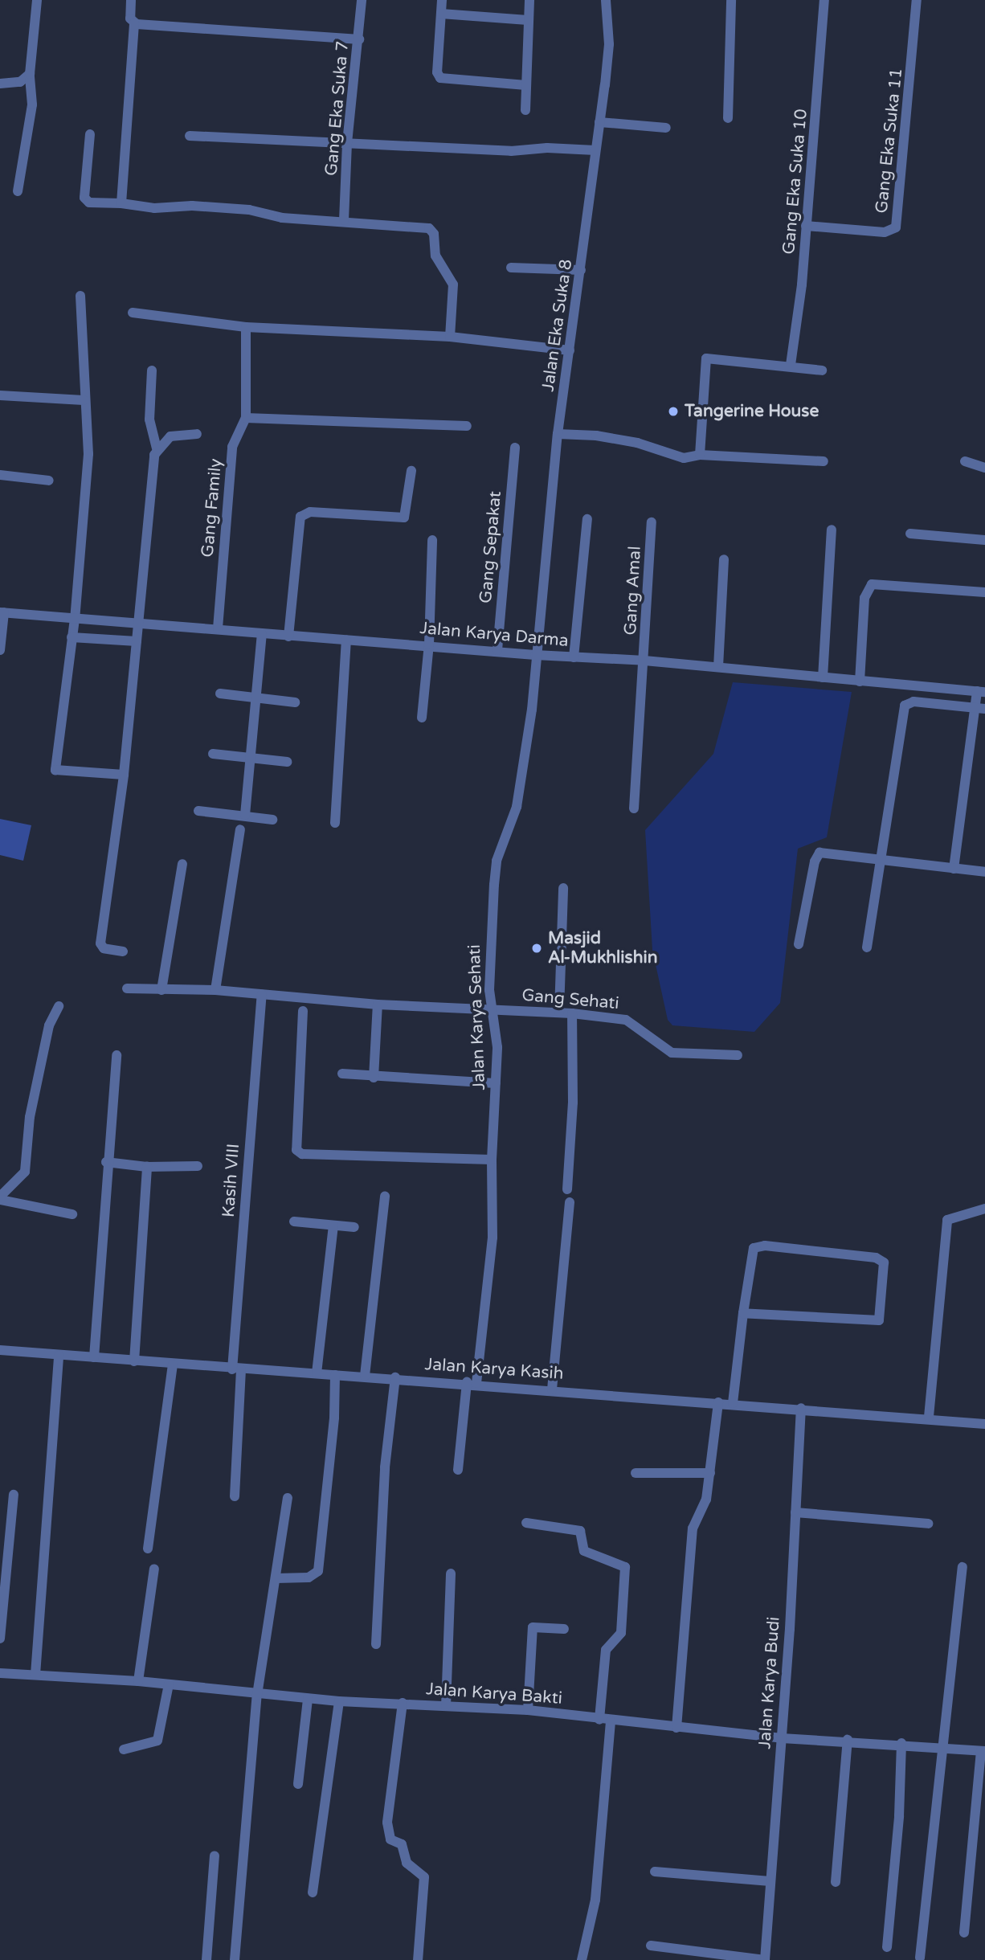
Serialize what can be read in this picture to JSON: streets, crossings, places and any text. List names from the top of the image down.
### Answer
{
  "streets": {
    "street": [
      "Gang Eka Suka 7",
      "Gang Eka Suka 11",
      "Gang Eka Suka 10",
      "Jalan Eka Suka 8",
      "Gang Family",
      "Gang Sepakat",
      "Gang Amal",
      "Jalan Karya Darma",
      "Gang Sehati",
      "Jalan Karya Sehati",
      "Kasih VIII",
      "Jalan Karya Kasih",
      "Jalan Karya Budi",
      "Jalan Karya Bakti"
    ]
  },
  "crossings": [
    ["Gang Eka Suka 11", "Gang Eka Suka 10"],
    ["Jalan Eka Suka 8", "Jalan Karya Darma"],
    ["Jalan Eka Suka 8", "Jalan Karya Sehati"],
    ["Gang Family", "Jalan Karya Darma"],
    ["Gang Sepakat", "Jalan Karya Darma"],
    ["Gang Amal", "Jalan Karya Darma"],
    ["Jalan Karya Darma", "Jalan Karya Sehati"],
    ["Gang Sehati", "Jalan Karya Sehati"],
    ["Gang Sehati", "Kasih VIII"],
    ["Jalan Karya Sehati", "Jalan Karya Kasih"],
    ["Kasih VIII", "Jalan Karya Kasih"],
    ["Jalan Karya Kasih", "Jalan Karya Budi"],
    ["Jalan Karya Budi", "Jalan Karya Bakti"]
  ],
  "places": ["Tangerine House", "Masjid Al-Mukhlishin"]
}
